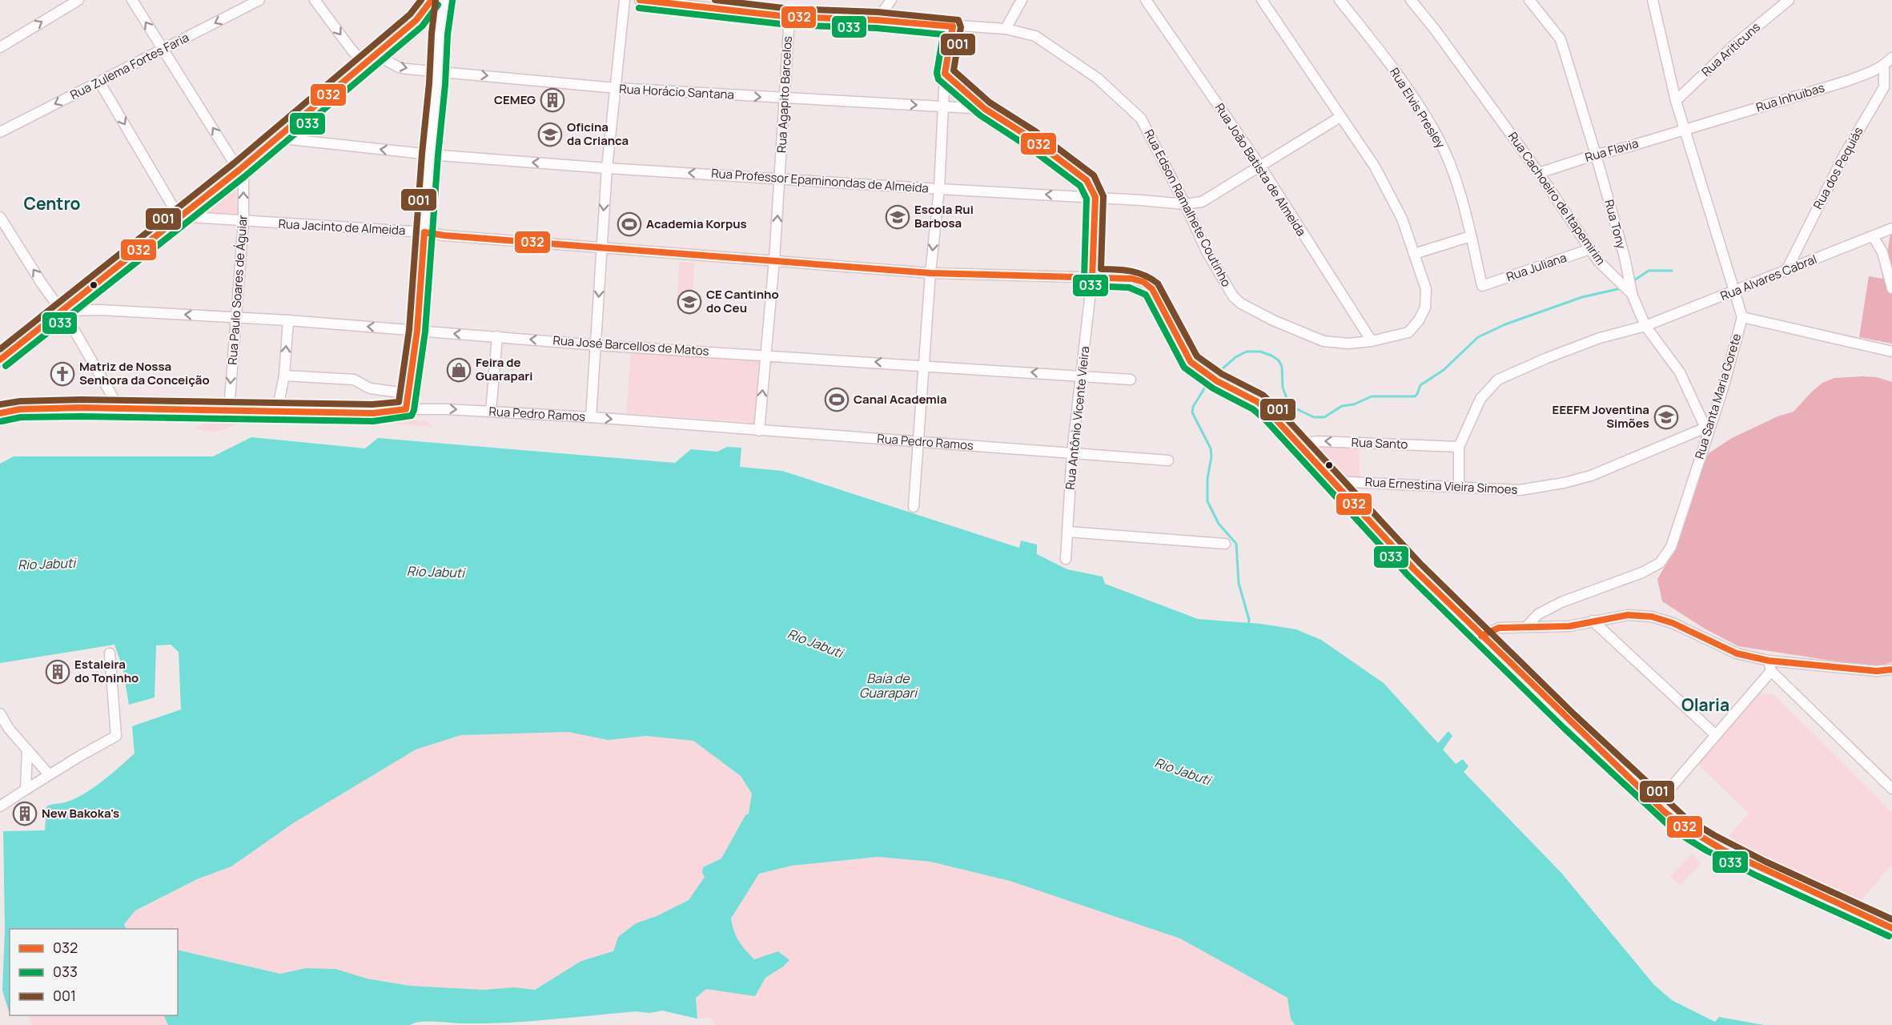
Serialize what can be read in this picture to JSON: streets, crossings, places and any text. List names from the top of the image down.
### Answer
{
  "streets": {
    "main road": ["Rua Pedro Ramos"],
    "street": [
      "Rua Ariticuns",
      "Rua Zulema Fortes Faria",
      "Rua Horácio Santana",
      "Rua Agapito Barcelos",
      "Rua Inhuibas",
      "Rua Elvis Presley",
      "Rua Flavia",
      "Rua dos Pequiás",
      "Rua João Batista de Almeida",
      "Rua Professor Epaminondas de Almeida",
      "Rua Cachoeiro de Itapemirim",
      "Rua Edson Ramalhete Coutinho",
      "Rua Tony",
      "Rua Jacinto de Almeida",
      "Rua Juliana",
      "Rua Alvares Cabral",
      "Rua Paulo Soares de Águiar",
      "Rua José Barcellos de Matos",
      "Rua Santa Maria Gorete",
      "Rua Antônio Vicente Vieira",
      "Rua Santo",
      "Rua Ernestina Vieira Simoes"
    ]
  },
  "crossings": [
    ["Rua Ariticuns", "Rua Santa Maria Gorete"],
    ["Rua Horácio Santana", "Rua Agapito Barcelos"],
    ["Rua Horácio Santana", "Rua Professor Epaminondas de Almeida"],
    ["Rua Horácio Santana", "Rua Antônio Vicente Vieira"],
    ["Rua Agapito Barcelos", "Rua Professor Epaminondas de Almeida"],
    ["Rua Agapito Barcelos", "Rua Edson Ramalhete Coutinho"],
    ["Rua Agapito Barcelos", "Rua Jacinto de Almeida"],
    ["Rua Agapito Barcelos", "Rua José Barcellos de Matos"],
    ["Rua Agapito Barcelos", "Rua Pedro Ramos"],
    ["Rua Inhuibas", "Rua Flavia"],
    ["Rua Inhuibas", "Rua dos Pequiás"],
    ["Rua Inhuibas", "Rua Santa Maria Gorete"],
    ["Rua Elvis Presley", "Rua Juliana"],
    ["Rua Flavia", "Rua Cachoeiro de Itapemirim"],
    ["Rua Flavia", "Rua Tony"],
    ["Rua Flavia", "Rua Santa Maria Gorete"],
    ["Rua dos Pequiás", "Rua Alvares Cabral"],
    ["Rua João Batista de Almeida", "Rua Professor Epaminondas de Almeida"],
    ["Rua João Batista de Almeida", "Rua Edson Ramalhete Coutinho"],
    ["Rua Professor Epaminondas de Almeida", "Rua Edson Ramalhete Coutinho"],
    ["Rua Professor Epaminondas de Almeida", "Rua Antônio Vicente Vieira"],
    ["Rua Cachoeiro de Itapemirim", "Rua Tony"],
    ["Rua Cachoeiro de Itapemirim", "Rua Juliana"],
    ["Rua Cachoeiro de Itapemirim", "Rua Alvares Cabral"],
    ["Rua Cachoeiro de Itapemirim", "Rua Santa Maria Gorete"],
    ["Rua Cachoeiro de Itapemirim", "Rua Ernestina Vieira Simoes"],
    ["Rua Jacinto de Almeida", "Rua Paulo Soares de Águiar"],
    ["Rua Jacinto de Almeida", "Rua Antônio Vicente Vieira"],
    ["Rua Jacinto de Almeida", "Rua Santo"],
    ["Rua Jacinto de Almeida", "Rua Ernestina Vieira Simoes"],
    ["Rua Alvares Cabral", "Rua Santa Maria Gorete"],
    ["Rua Alvares Cabral", "Rua Santo"],
    ["Rua Paulo Soares de Águiar", "Rua José Barcellos de Matos"],
    ["Rua Paulo Soares de Águiar", "Rua Pedro Ramos"],
    ["Rua Santa Maria Gorete", "Rua Ernestina Vieira Simoes"],
    ["Rua Pedro Ramos", "Rua Antônio Vicente Vieira"]
  ],
  "one_way": [
    "Rua Horácio Santana",
    "Rua Agapito Barcelos",
    "Rua Professor Epaminondas de Almeida",
    "Rua José Barcellos de Matos",
    "Rua Santo"
  ],
  "districts": ["Centro", "Olaria"],
  "water": ["Rio Jabuti", "Baía de Guarapari"],
  "places": {
    "building": ["CEMEG", "Estaleira do Toninho", "New Bakoka's"],
    "school or university": [
      "Oficina da Crianca",
      "Escola Rui Barbosa",
      "CE Cantinho do Ceu",
      "EEEFM Joventina Simões"
    ],
    "sports": ["Academia Korpus", "Canal Academia"],
    "shop": ["Feira de Guarapari"],
    "church": ["Matriz de Nossa Senhora da Conceição"]
  },
  "lines": ["transit line 032", "transit line 001", "transit line 033"],
  "legend": ["032", "033", "001"]
}
